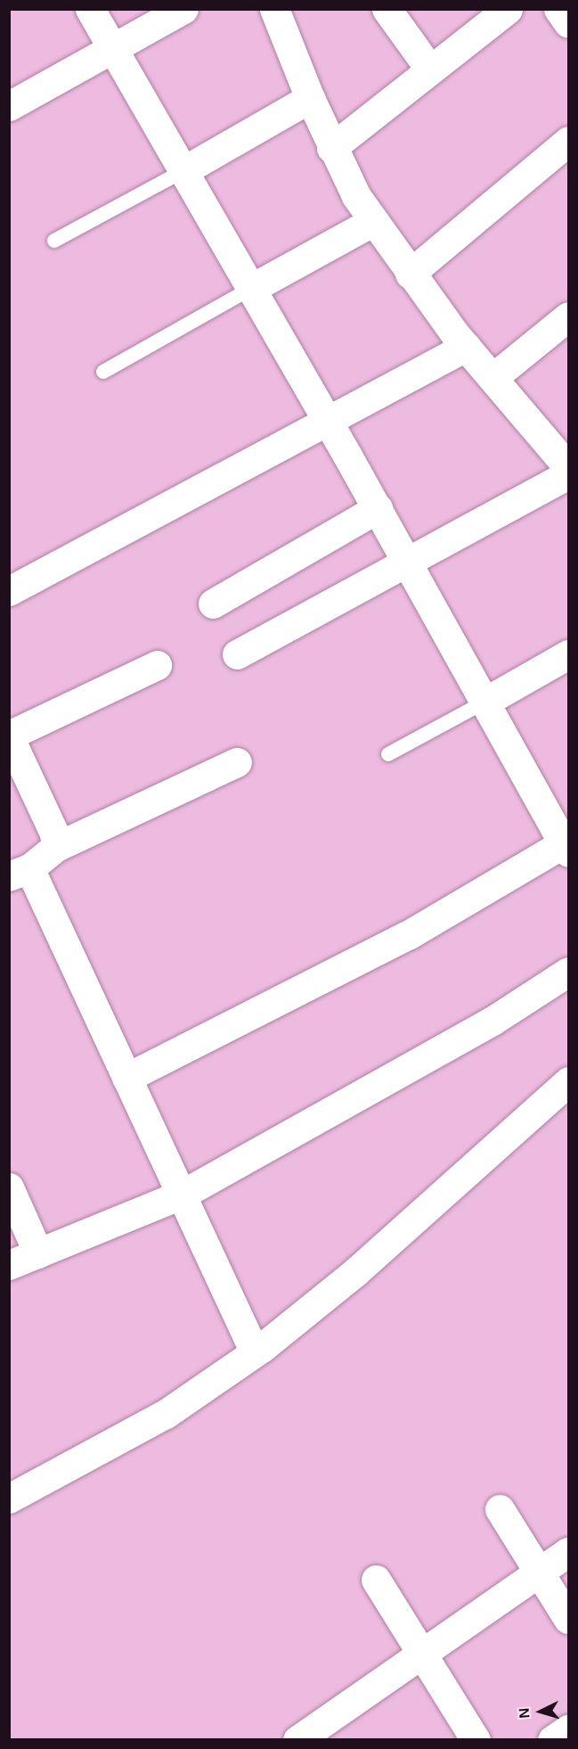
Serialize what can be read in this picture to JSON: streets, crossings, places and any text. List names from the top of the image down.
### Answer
{
  "north": "left"
}
